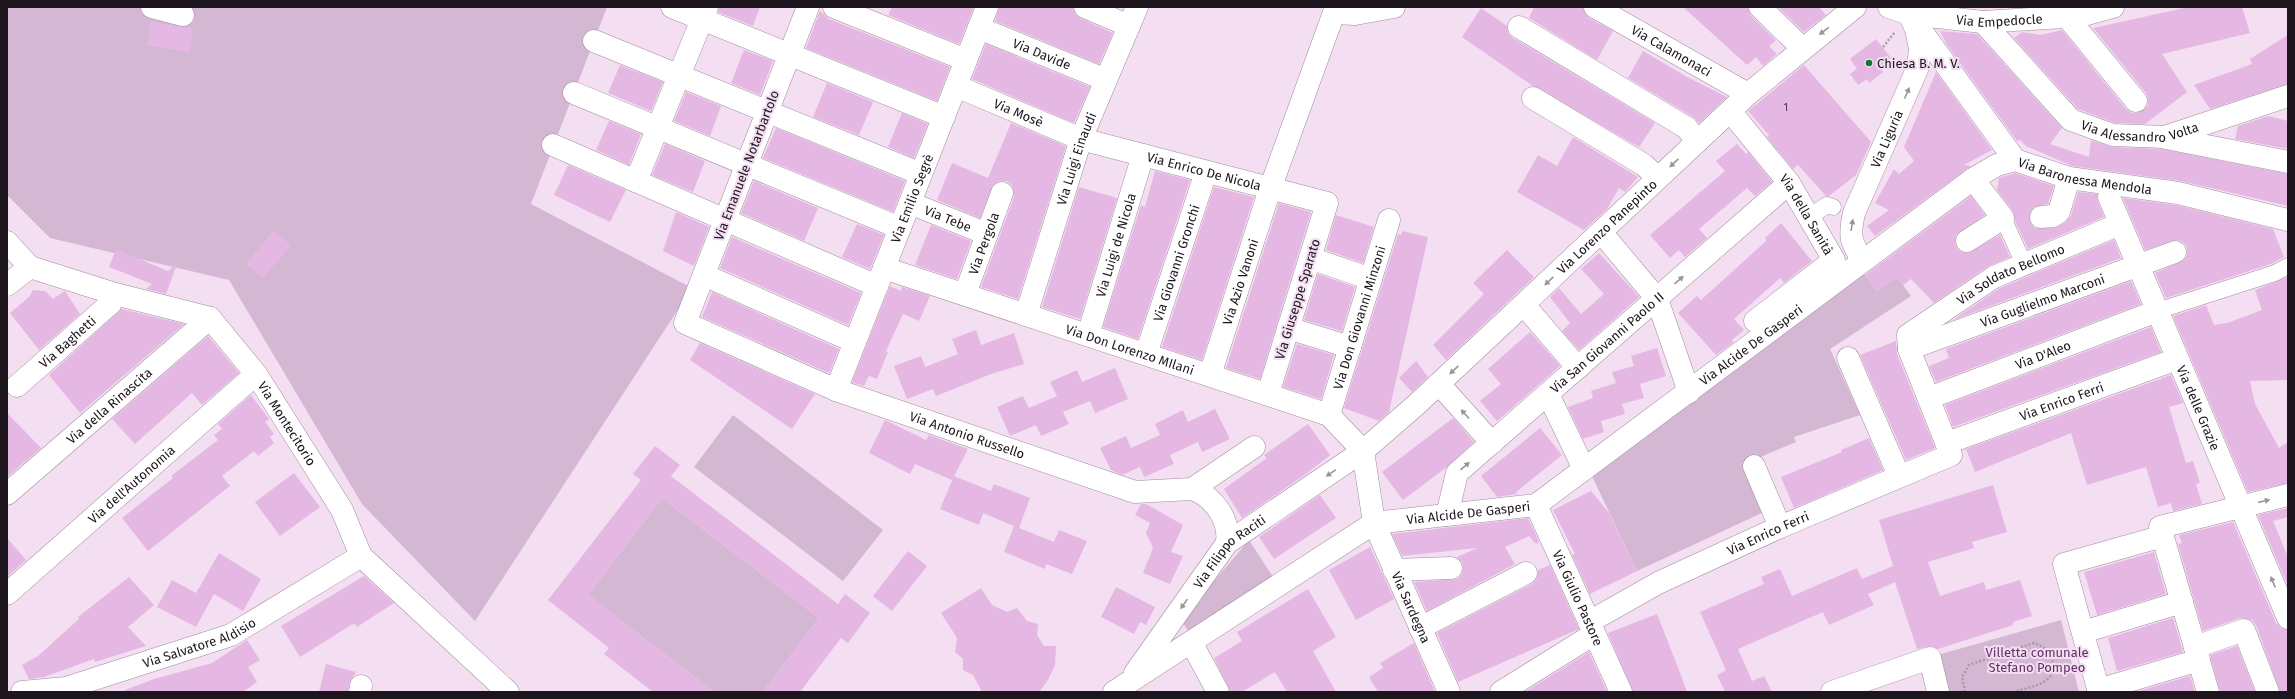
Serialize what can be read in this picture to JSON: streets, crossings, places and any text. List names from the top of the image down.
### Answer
{
  "streets": {
    "street": [
      "Via Empedocle",
      "Via Calamonaci",
      "Via Davide",
      "Via Mosè",
      "Via Alessandro Volta",
      "Via Liguria",
      "Via Luigi Einaudi",
      "Via Emanuele Notarbartolo",
      "Via Enrico De Nicola",
      "Via Baronessa Mendola",
      "Via Emilio Segrè",
      "Via della Sanità",
      "Via Tebe",
      "Via Lorenzo Panepinto",
      "Via Pergola",
      "Via Luigi de Nicola",
      "Via Giovanni Gronchi",
      "Via Soldato Bellomo",
      "Via Azio Vanoni",
      "Via Giuseppe Sparato",
      "Via Guglielmo Marconi",
      "Via Don Giovanni Minzoni",
      "Via Baghetti",
      "Via San Giovanni Paolo II",
      "Via Alcide De Gasperi",
      "Via Don Lorenzo MIlani",
      "Via D'Aleo",
      "Via Enrico Ferri",
      "Via della Rinascita",
      "Via delle Grazie",
      "Via Montecitorio",
      "Via Antonio Russello",
      "Via dell'Autonomia",
      "Via Filippo Raciti",
      "Via Giulio Pastore",
      "Via Sardegna",
      "Via Salvatore Aldisio"
    ]
  },
  "crossings": [
    ["Via Empedocle", "Via Alessandro Volta"],
    ["Via Empedocle", "Via Liguria"],
    ["Via Calamonaci", "Via Lorenzo Panepinto"],
    ["Via Davide", "Via Luigi Einaudi"],
    ["Via Davide", "Via Emilio Segrè"],
    ["Via Mosè", "Via Luigi Einaudi"],
    ["Via Mosè", "Via Enrico De Nicola"],
    ["Via Mosè", "Via Emilio Segrè"],
    ["Via Liguria", "Via Baronessa Mendola"],
    ["Via Liguria", "Via Alcide De Gasperi"],
    ["Via Luigi Einaudi", "Via Enrico De Nicola"],
    ["Via Luigi Einaudi", "Via Don Lorenzo MIlani"],
    ["Via Emanuele Notarbartolo", "Via Don Lorenzo MIlani"],
    ["Via Emanuele Notarbartolo", "Via Antonio Russello"],
    ["Via Enrico De Nicola", "Via Luigi de Nicola"],
    ["Via Enrico De Nicola", "Via Giovanni Gronchi"],
    ["Via Enrico De Nicola", "Via Azio Vanoni"],
    ["Via Enrico De Nicola", "Via Giuseppe Sparato"],
    ["Via Baronessa Mendola", "Via Alcide De Gasperi"],
    ["Via Emilio Segrè", "Via Tebe"],
    ["Via Emilio Segrè", "Via Don Lorenzo MIlani"],
    ["Via Emilio Segrè", "Via Antonio Russello"],
    ["Via della Sanità", "Via Lorenzo Panepinto"],
    ["Via della Sanità", "Via San Giovanni Paolo II"],
    ["Via Tebe", "Via Pergola"],
    ["Via Lorenzo Panepinto", "Via Don Lorenzo MIlani"],
    ["Via Lorenzo Panepinto", "Via Filippo Raciti"],
    ["Via Lorenzo Panepinto", "Via Sardegna"],
    ["Via Pergola", "Via Don Lorenzo MIlani"],
    ["Via Luigi de Nicola", "Via Don Lorenzo MIlani"],
    ["Via Giovanni Gronchi", "Via Don Lorenzo MIlani"],
    ["Via Soldato Bellomo", "Via Guglielmo Marconi"],
    ["Via Soldato Bellomo", "Via delle Grazie"],
    ["Via Azio Vanoni", "Via Don Lorenzo MIlani"],
    ["Via Giuseppe Sparato", "Via Don Lorenzo MIlani"],
    ["Via Guglielmo Marconi", "Via delle Grazie"],
    ["Via Don Giovanni Minzoni", "Via Don Lorenzo MIlani"],
    ["Via San Giovanni Paolo II", "Via Alcide De Gasperi"],
    ["Via Alcide De Gasperi", "Via Filippo Raciti"],
    ["Via Alcide De Gasperi", "Via Giulio Pastore"],
    ["Via Alcide De Gasperi", "Via Sardegna"],
    ["Via Don Lorenzo MIlani", "Via Filippo Raciti"],
    ["Via Don Lorenzo MIlani", "Via Sardegna"],
    ["Via D'Aleo", "Via delle Grazie"],
    ["Via Enrico Ferri", "Via delle Grazie"],
    ["Via Enrico Ferri", "Via Giulio Pastore"],
    ["Via della Rinascita", "Via Montecitorio"],
    ["Via Montecitorio", "Via dell'Autonomia"],
    ["Via Montecitorio", "Via Salvatore Aldisio"],
    ["Via Filippo Raciti", "Via Sardegna"]
  ],
  "one_way": ["Via Liguria", "Via Lorenzo Panepinto", "Via San Giovanni Paolo II"],
  "parks": ["Villetta comunale Stefano Pompeo"],
  "places": ["Chiesa B. M. V."],
  "house_numbers": ["1"]
}
